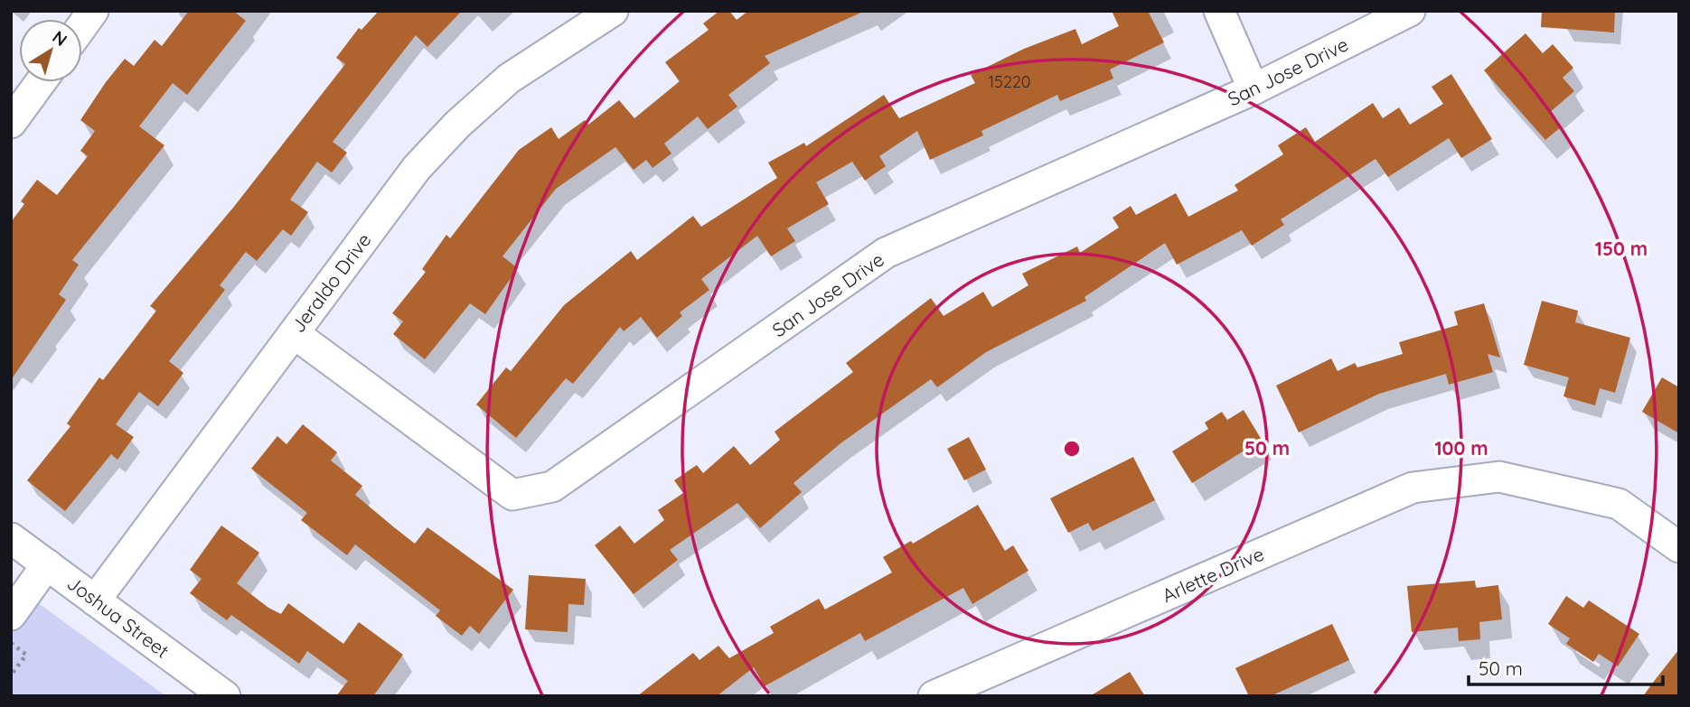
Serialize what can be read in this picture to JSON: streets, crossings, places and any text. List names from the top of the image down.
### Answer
{
  "streets": {
    "street": [
      "San Jose Drive",
      "Jeraldo Drive",
      "Arlette Drive",
      "Joshua Street"
    ]
  },
  "crossings": [
    ["San Jose Drive", "Jeraldo Drive"],
    ["Jeraldo Drive", "Joshua Street"]
  ],
  "house_numbers": ["15220"],
  "scale_bar": "50 m",
  "north": "top right",
  "rings": ["150 m", "50 m", "100 m"]
}
